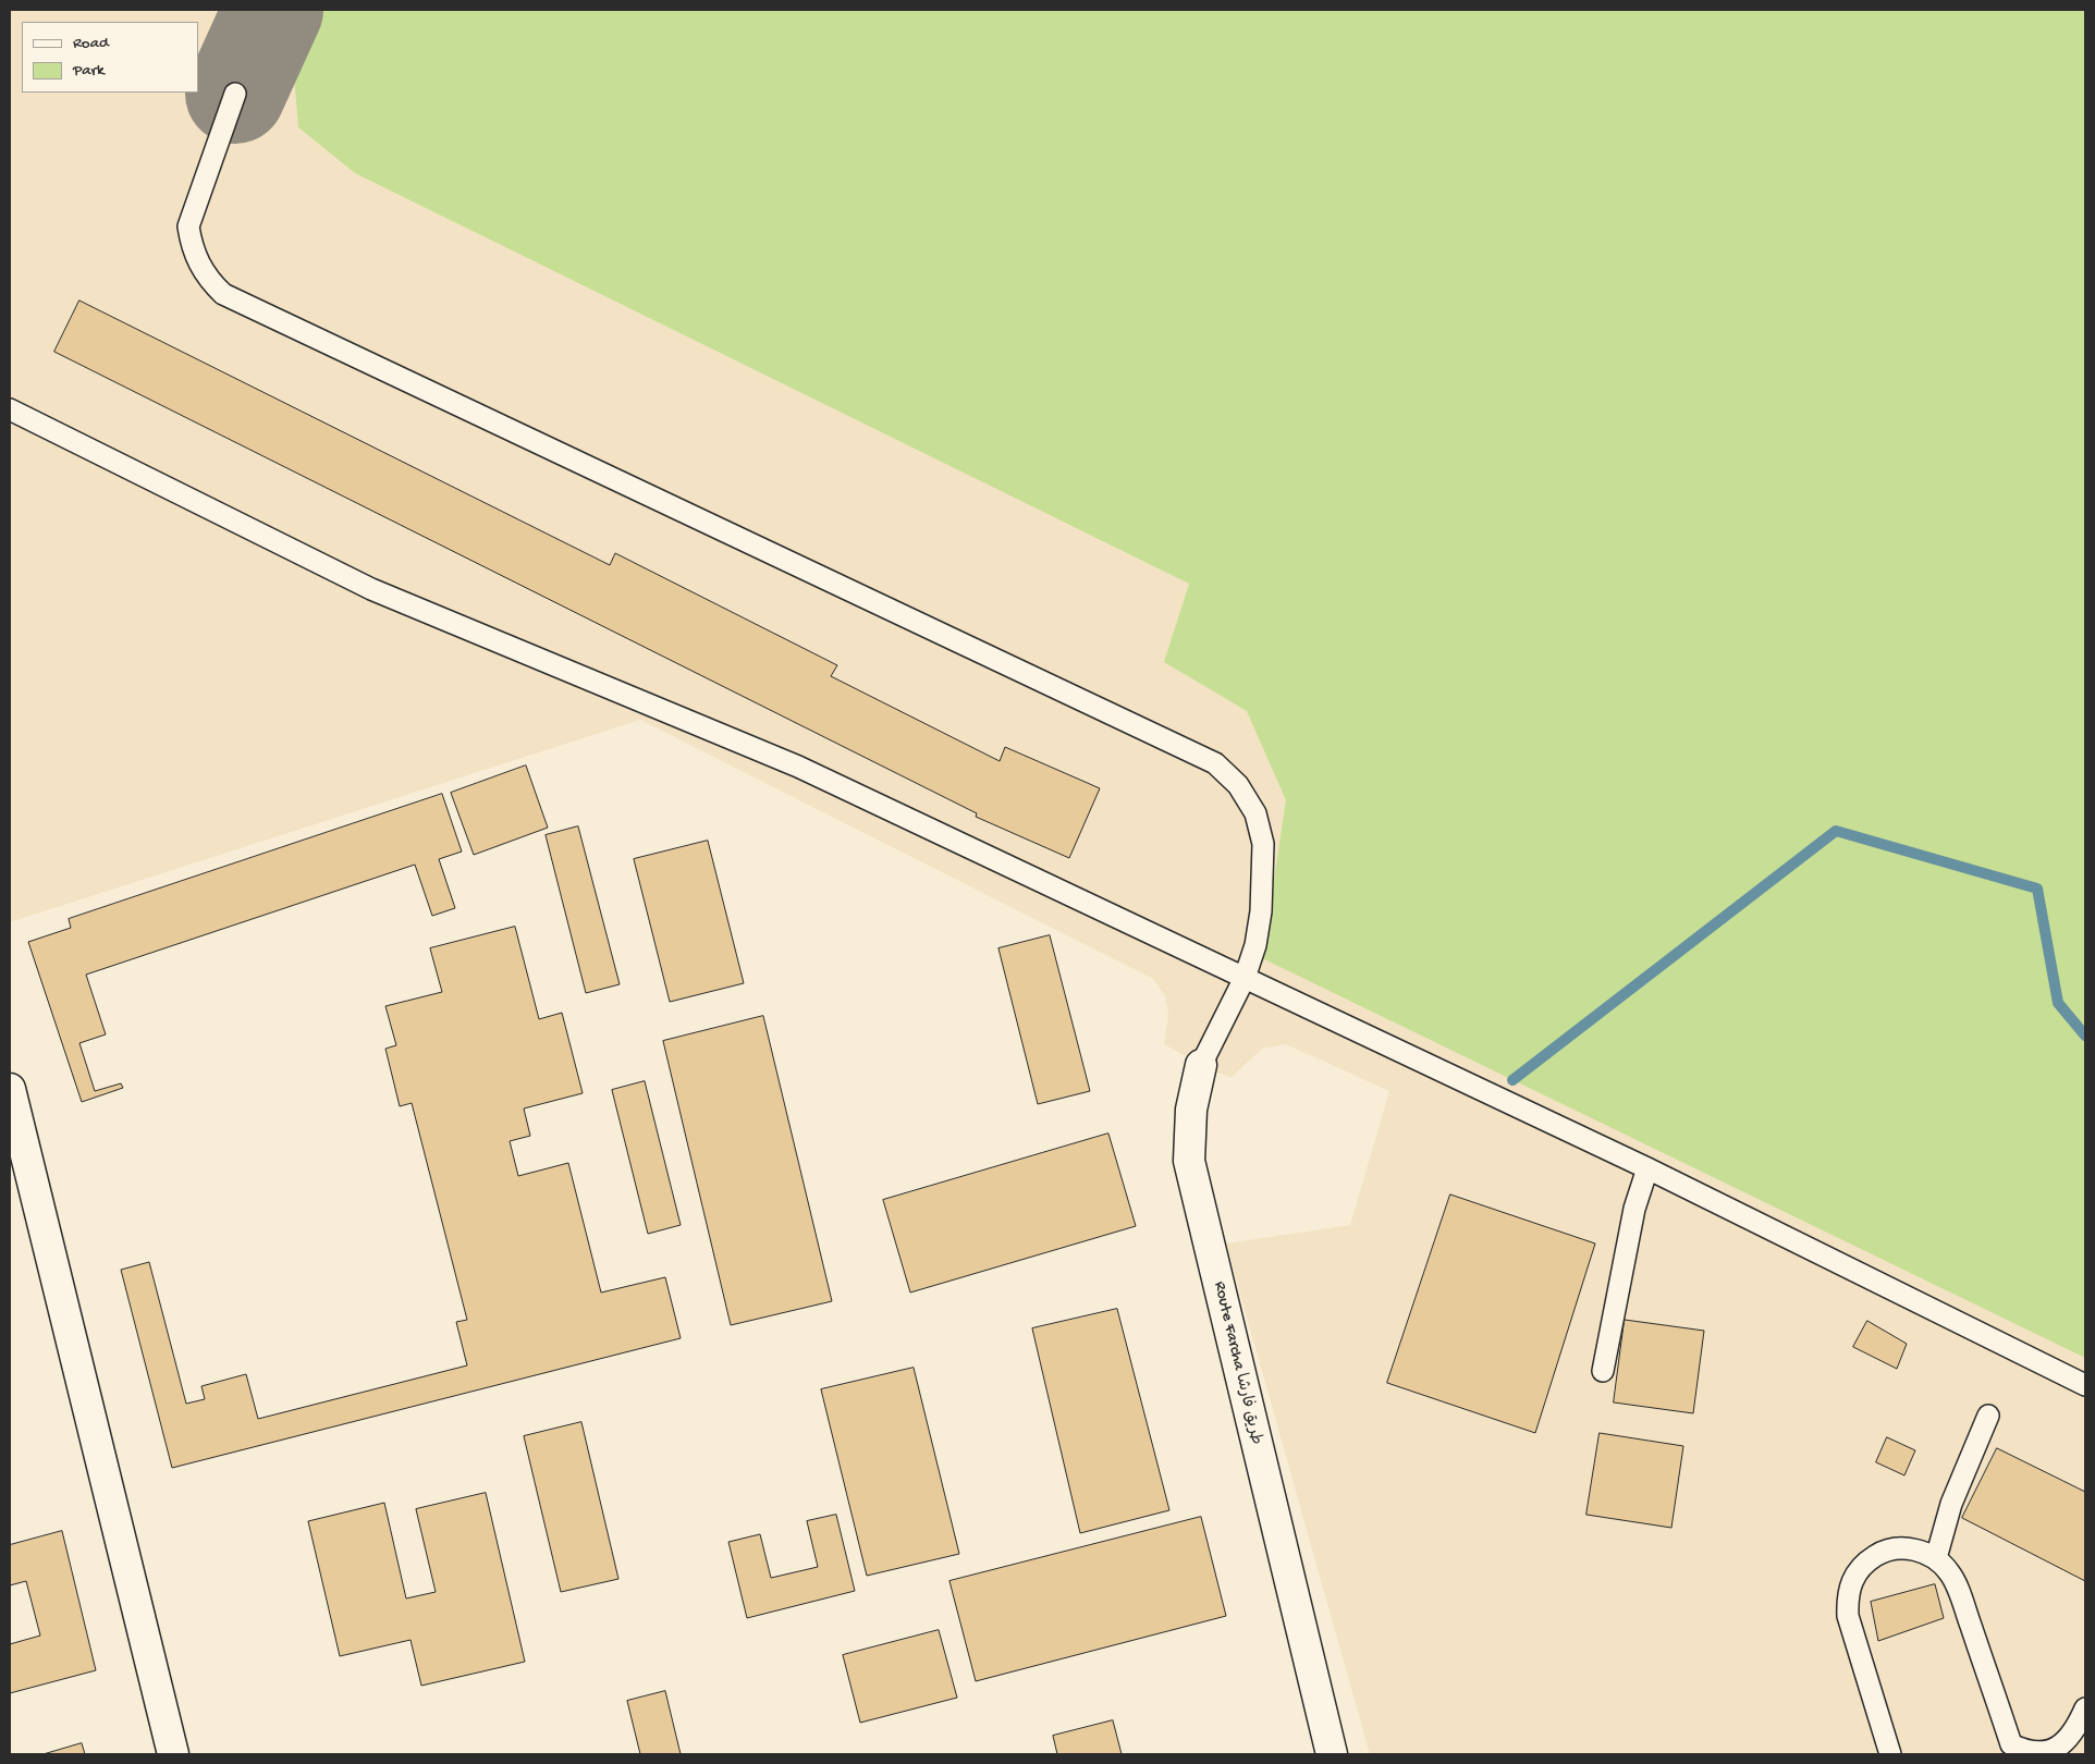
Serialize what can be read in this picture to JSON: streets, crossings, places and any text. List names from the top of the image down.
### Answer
{
  "streets": {
    "street": ["Route Farcha طريق فارشا"]
  },
  "legend": ["Road", "Park"]
}
